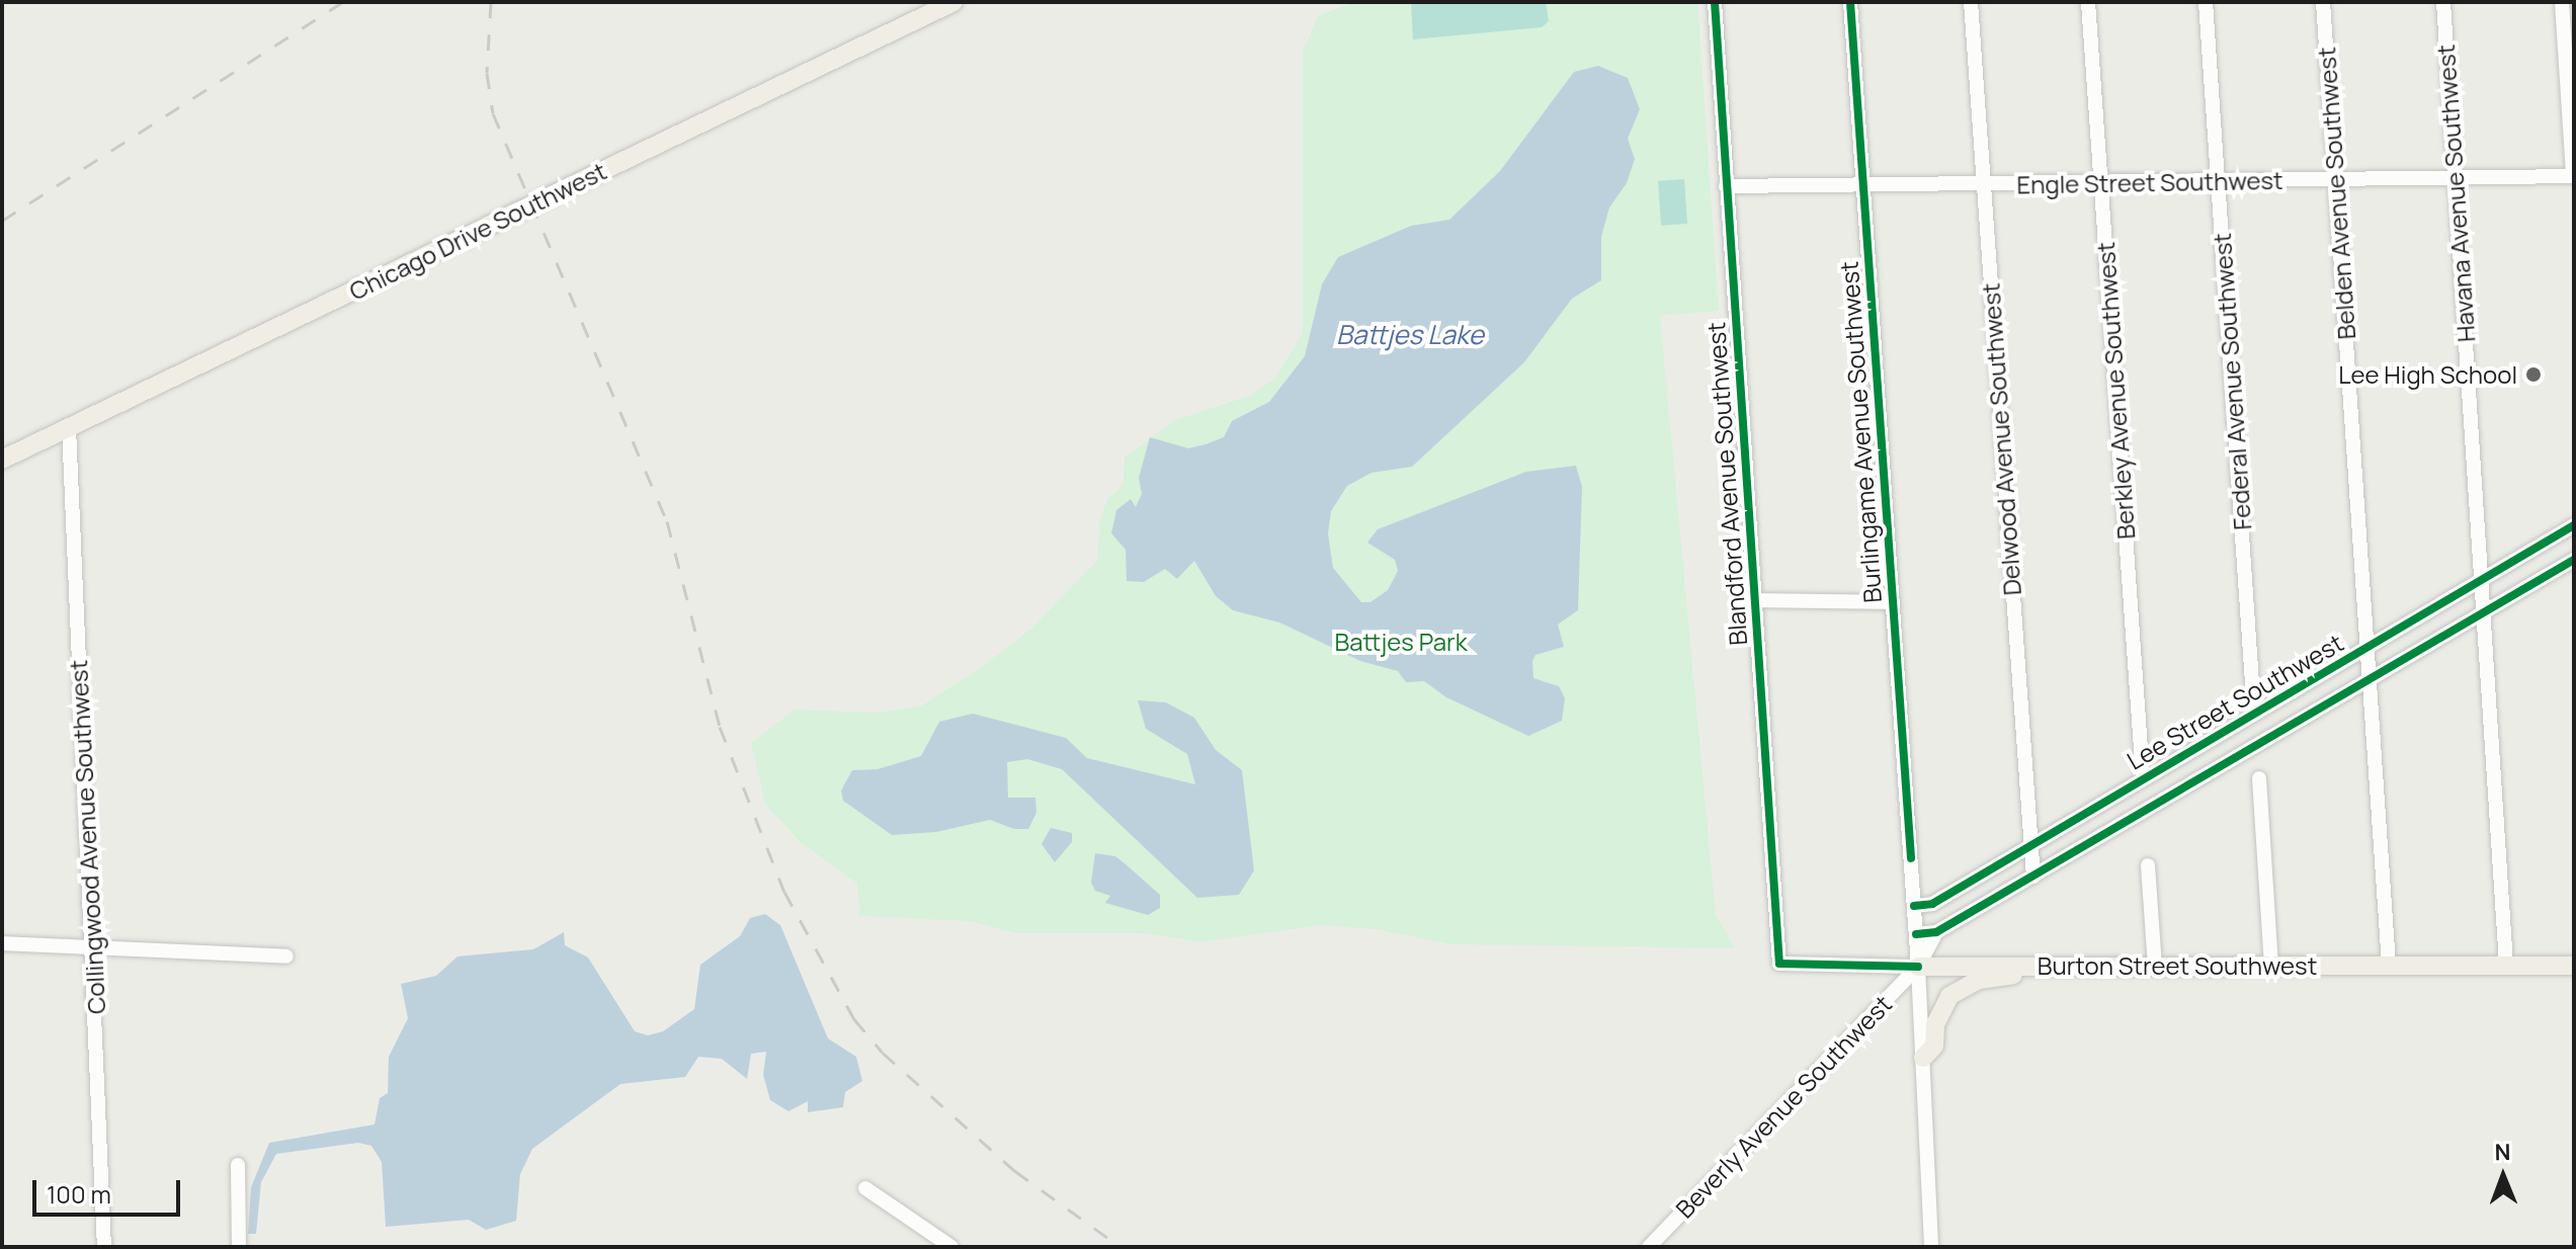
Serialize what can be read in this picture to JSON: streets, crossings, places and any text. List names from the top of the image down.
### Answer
{
  "streets": {
    "main road": ["Chicago Drive Southwest", "Burton Street Southwest"],
    "street": [
      "Engle Street Southwest",
      "Belden Avenue Southwest",
      "Havana Avenue Southwest",
      "Federal Avenue Southwest",
      "Berkley Avenue Southwest",
      "Burlingame Avenue Southwest",
      "Delwood Avenue Southwest",
      "Blandford Avenue Southwest",
      "Lee Street Southwest",
      "Collingwood Avenue Southwest",
      "Beverly Avenue Southwest"
    ]
  },
  "crossings": [
    ["Engle Street Southwest", "Belden Avenue Southwest"],
    ["Engle Street Southwest", "Havana Avenue Southwest"],
    ["Engle Street Southwest", "Federal Avenue Southwest"],
    ["Engle Street Southwest", "Berkley Avenue Southwest"],
    ["Engle Street Southwest", "Burlingame Avenue Southwest"],
    ["Engle Street Southwest", "Delwood Avenue Southwest"],
    ["Engle Street Southwest", "Blandford Avenue Southwest"],
    ["Belden Avenue Southwest", "Lee Street Southwest"],
    ["Belden Avenue Southwest", "Burton Street Southwest"],
    ["Havana Avenue Southwest", "Lee Street Southwest"],
    ["Havana Avenue Southwest", "Burton Street Southwest"],
    ["Chicago Drive Southwest", "Collingwood Avenue Southwest"],
    ["Federal Avenue Southwest", "Lee Street Southwest"],
    ["Berkley Avenue Southwest", "Lee Street Southwest"],
    ["Burlingame Avenue Southwest", "Lee Street Southwest"],
    ["Burlingame Avenue Southwest", "Burton Street Southwest"],
    ["Burlingame Avenue Southwest", "Beverly Avenue Southwest"],
    ["Delwood Avenue Southwest", "Lee Street Southwest"],
    ["Blandford Avenue Southwest", "Burton Street Southwest"],
    ["Burton Street Southwest", "Beverly Avenue Southwest"]
  ],
  "water": ["Battjes Lake"],
  "parks": ["Battjes Park"],
  "places": ["Lee High School"],
  "scale_bar": "100 m",
  "north": "top"
}
